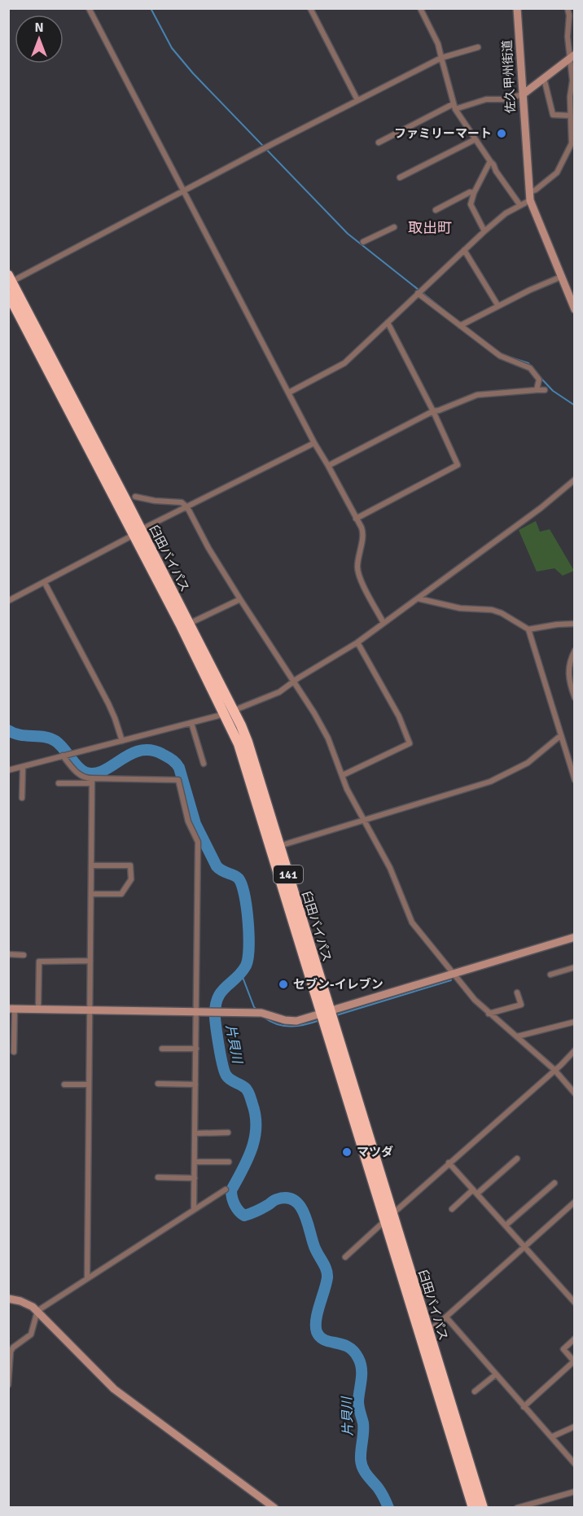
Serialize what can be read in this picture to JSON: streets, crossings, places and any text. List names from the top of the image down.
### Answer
{
  "streets": {
    "highway": ["臼田バイパス", "141"],
    "street": ["佐久甲州街道"]
  },
  "districts": ["取出町"],
  "water": ["片貝川"],
  "places": ["ファミリーマート", "セブン-イレブン", "マツダ"],
  "north": "top"
}
